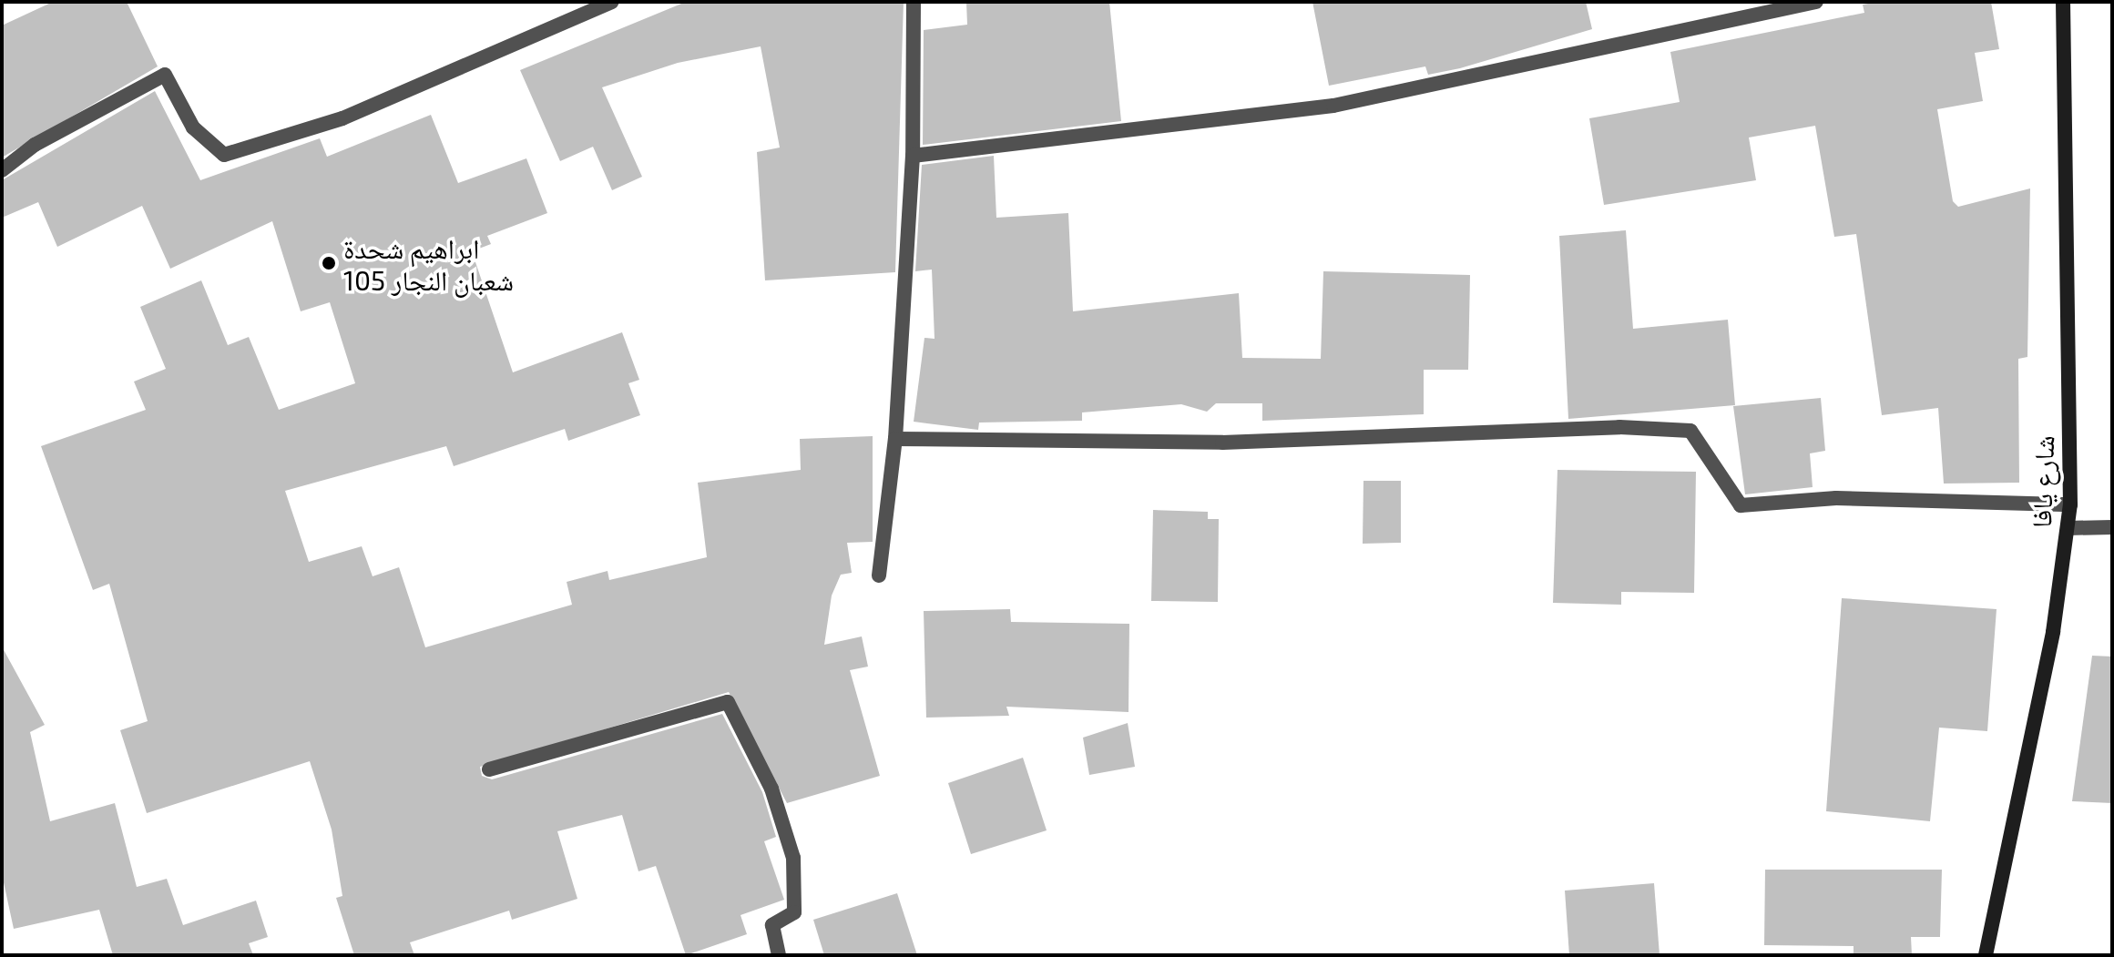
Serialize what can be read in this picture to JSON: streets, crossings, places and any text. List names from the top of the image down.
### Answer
{
  "streets": {
    "street": ["شارع يافا"]
  },
  "places": ["ابراهيم شحدة شعبان النجار 105"]
}
